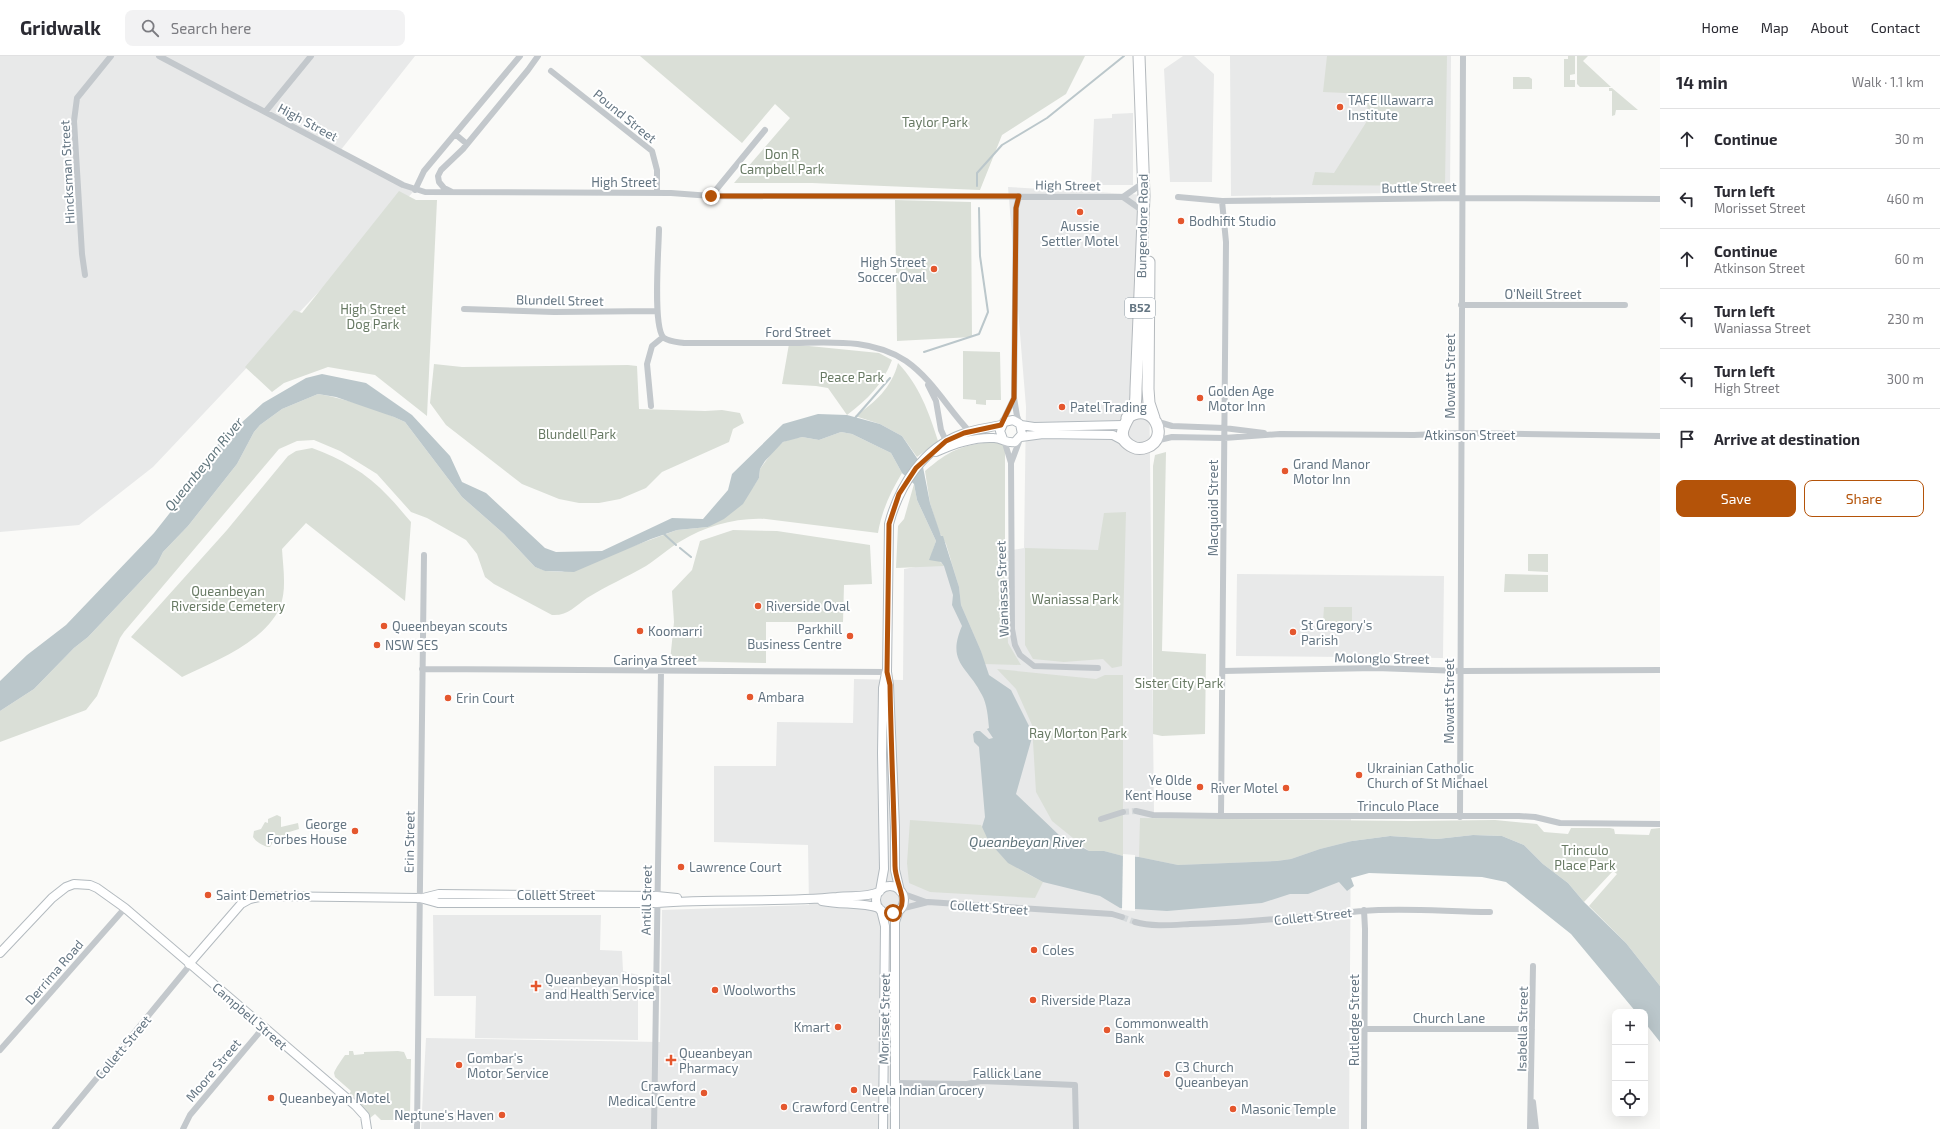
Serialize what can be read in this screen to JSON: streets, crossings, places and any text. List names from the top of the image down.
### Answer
{
  "streets": {
    "highway": ["Bungendore Road", "B52"],
    "street": [
      "Pound Street",
      "High Street",
      "Hincksman Street",
      "Buttle Street",
      "O'Neill Street",
      "Blundell Street",
      "Ford Street",
      "Mowatt Street",
      "Atkinson Street",
      "Macquoid Street",
      "Waniassa Street",
      "Molonglo Street",
      "Carinya Street",
      "Trinculo Place",
      "Erin Street",
      "Collett Street",
      "Antill Street",
      "Derrima Road",
      "Campbell Street",
      "Church Lane",
      "Morisset Street",
      "Rutledge Street",
      "Isabella Street",
      "Moore Street",
      "Fallick Lane"
    ]
  },
  "crossings": [
    ["Pound Street", "High Street"],
    ["Buttle Street", "Mowatt Street"],
    ["Buttle Street", "Macquoid Street"],
    ["Bungendore Road", "B52"],
    ["Bungendore Road", "Atkinson Street"],
    ["O'Neill Street", "Mowatt Street"],
    ["B52", "Atkinson Street"],
    ["Mowatt Street", "Atkinson Street"],
    ["Mowatt Street", "Molonglo Street"],
    ["Mowatt Street", "Trinculo Place"],
    ["Atkinson Street", "Macquoid Street"],
    ["Macquoid Street", "Molonglo Street"],
    ["Macquoid Street", "Trinculo Place"],
    ["Carinya Street", "Erin Street"],
    ["Carinya Street", "Antill Street"],
    ["Erin Street", "Collett Street"],
    ["Collett Street", "Antill Street"],
    ["Collett Street", "Campbell Street"],
    ["Collett Street", "Morisset Street"],
    ["Collett Street", "Rutledge Street"],
    ["Derrima Road", "Campbell Street"],
    ["Campbell Street", "Moore Street"],
    ["Church Lane", "Rutledge Street"],
    ["Church Lane", "Isabella Street"],
    ["Morisset Street", "Fallick Lane"]
  ],
  "water": ["Queanbeyan River"],
  "parks": [
    "Taylor Park",
    "Don R Campbell Park",
    "High Street Dog Park",
    "Peace Park",
    "Blundell Park",
    "Queanbeyan Riverside Cemetery",
    "Waniassa Park",
    "Sister City Park",
    "Ray Morton Park",
    "Trinculo Place Park"
  ],
  "places": {
    "other": [
      "TAFE Illawarra Institute",
      "Aussie Settler Motel",
      "Bodhifit Studio",
      "High Street Soccer Oval",
      "Golden Age Motor Inn",
      "Patel Trading",
      "Grand Manor Motor Inn",
      "Riverside Oval",
      "Queenbeyan scouts",
      "Koomarri",
      "St Gregory's Parish",
      "Parkhill Business Centre",
      "NSW SES",
      "Ambara",
      "Erin Court",
      "Ukrainian Catholic Church of St Michael",
      "Ye Olde Kent House",
      "River Motel",
      "George Forbes House",
      "Lawrence Court",
      "Saint Demetrios",
      "Coles",
      "Woolworths",
      "Riverside Plaza",
      "Kmart",
      "Commonwealth Bank",
      "Gombar's Motor Service",
      "C3 Church Queanbeyan",
      "Neela Indian Grocery",
      "Crawford Medical Centre",
      "Queanbeyan Motel",
      "Crawford Centre",
      "Masonic Temple",
      "Neptune's Haven"
    ],
    "health": ["Queanbeyan Hospital and Health Service", "Queanbeyan Pharmacy"]
  },
  "page": {
    "header": "Gridwalk",
    "search": "Search here",
    "nav": [
      "Home",
      "Map",
      "About",
      "Contact"
    ],
    "heading": ["14 min", "Walk · 1.1 km"],
    "list": [
      ["Continue", "30 m"],
      ["Turn left", "Morisset Street", "460 m"],
      ["Continue", "Atkinson Street", "60 m"],
      ["Turn left", "Waniassa Street", "230 m"],
      ["Turn left", "High Street", "300 m"],
      "Arrive at destination"
    ],
    "buttons": ["Save", "Share"],
    "map_buttons": ["+", "−"]
  }
}
